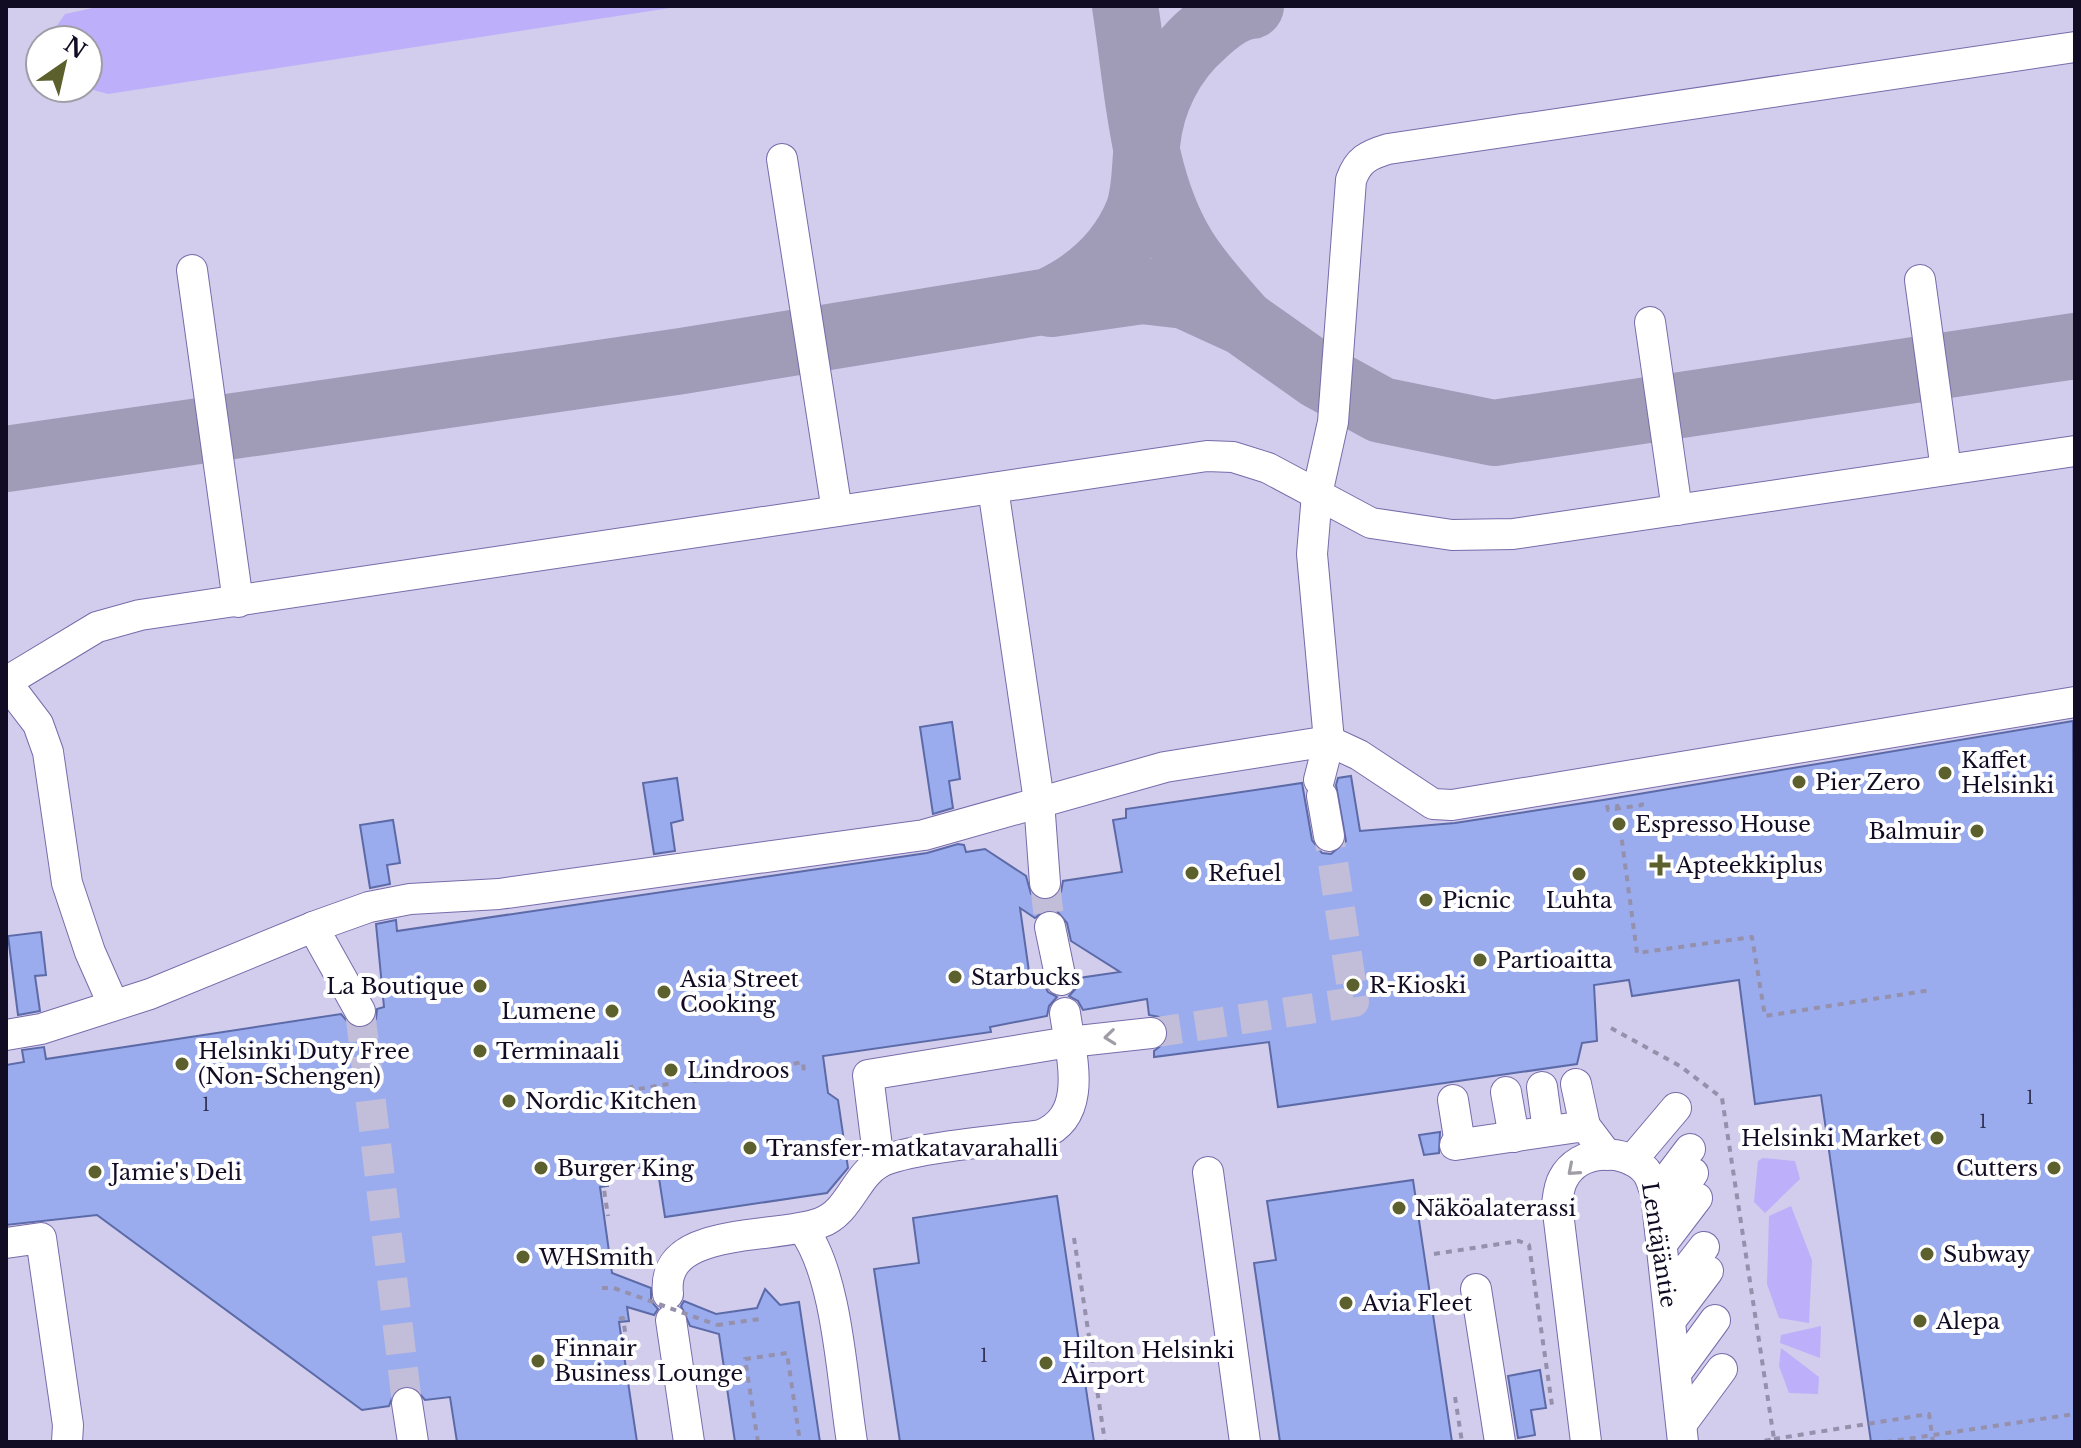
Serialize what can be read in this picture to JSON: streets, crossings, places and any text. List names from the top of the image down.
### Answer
{
  "places": {
    "other": [
      "Kaffet Helsinki",
      "Pier Zero",
      "Espresso House",
      "Balmuir",
      "Refuel",
      "Luhta",
      "Picnic",
      "Partioaitta",
      "Starbucks",
      "R-Kioski",
      "La Boutique",
      "Asia Street Cooking",
      "Lumene",
      "Terminaali",
      "Helsinki Duty Free (Non-Schengen)",
      "Lindroos",
      "Nordic Kitchen",
      "Helsinki Market",
      "Transfer-matkatavarahalli",
      "Burger King",
      "Cutters",
      "Jamie's Deli",
      "Näköalaterassi",
      "Subway",
      "WHSmith",
      "Avia Fleet",
      "Alepa",
      "Finnair Business Lounge",
      "Hilton Helsinki Airport"
    ],
    "health": ["Apteekkiplus"]
  },
  "house_numbers": [
    "1",
    "1",
    "1",
    "1"
  ],
  "north": "top right"
}
